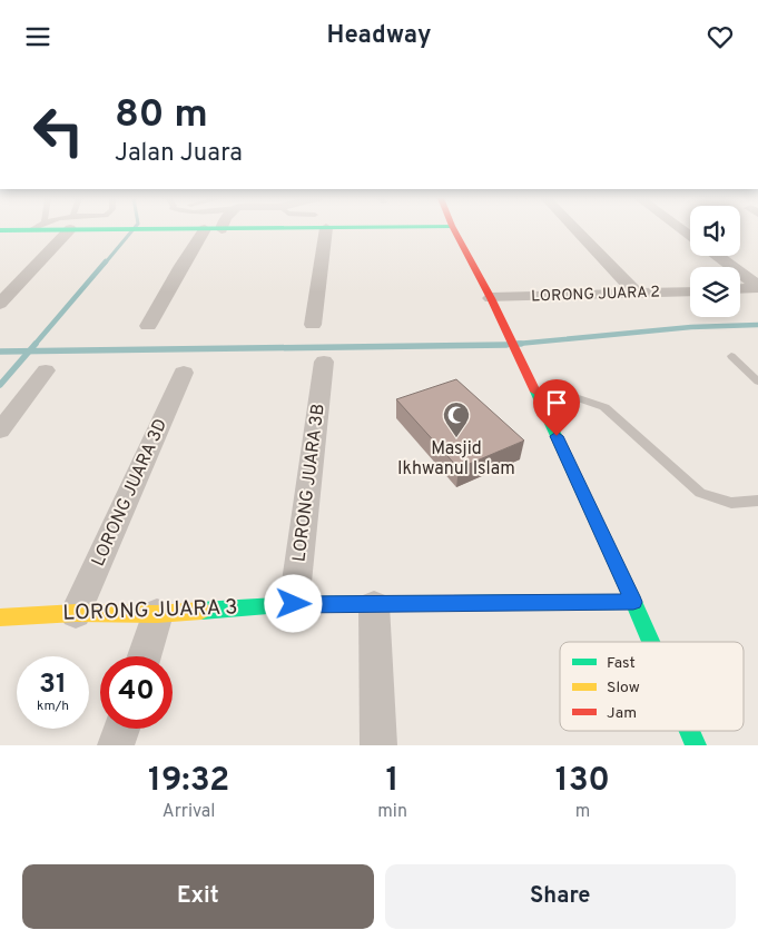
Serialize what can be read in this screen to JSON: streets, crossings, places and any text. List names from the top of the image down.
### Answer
{
  "streets": {
    "street": [
      "LORONG JUARA 2",
      "LORONG JUARA 3B",
      "LORONG JUARA 3D",
      "LORONG JUARA 3"
    ]
  },
  "crossings": [
    ["LORONG JUARA 3B", "LORONG JUARA 3"],
    ["LORONG JUARA 3D", "LORONG JUARA 3"]
  ],
  "places": {
    "mosque": ["Masjid Ikhwanul Islam"]
  },
  "legend": ["Fast", "Slow", "Jam"],
  "page": {
    "header": "Headway",
    "turn": ["80 m", "Jalan Juara"],
    "speed": "31 km/h",
    "limit": "40",
    "eta": [
      "19:32",
      "Arrival",
      "1",
      "min",
      "130",
      "m"
    ],
    "buttons": ["Exit", "Share"]
  }
}
